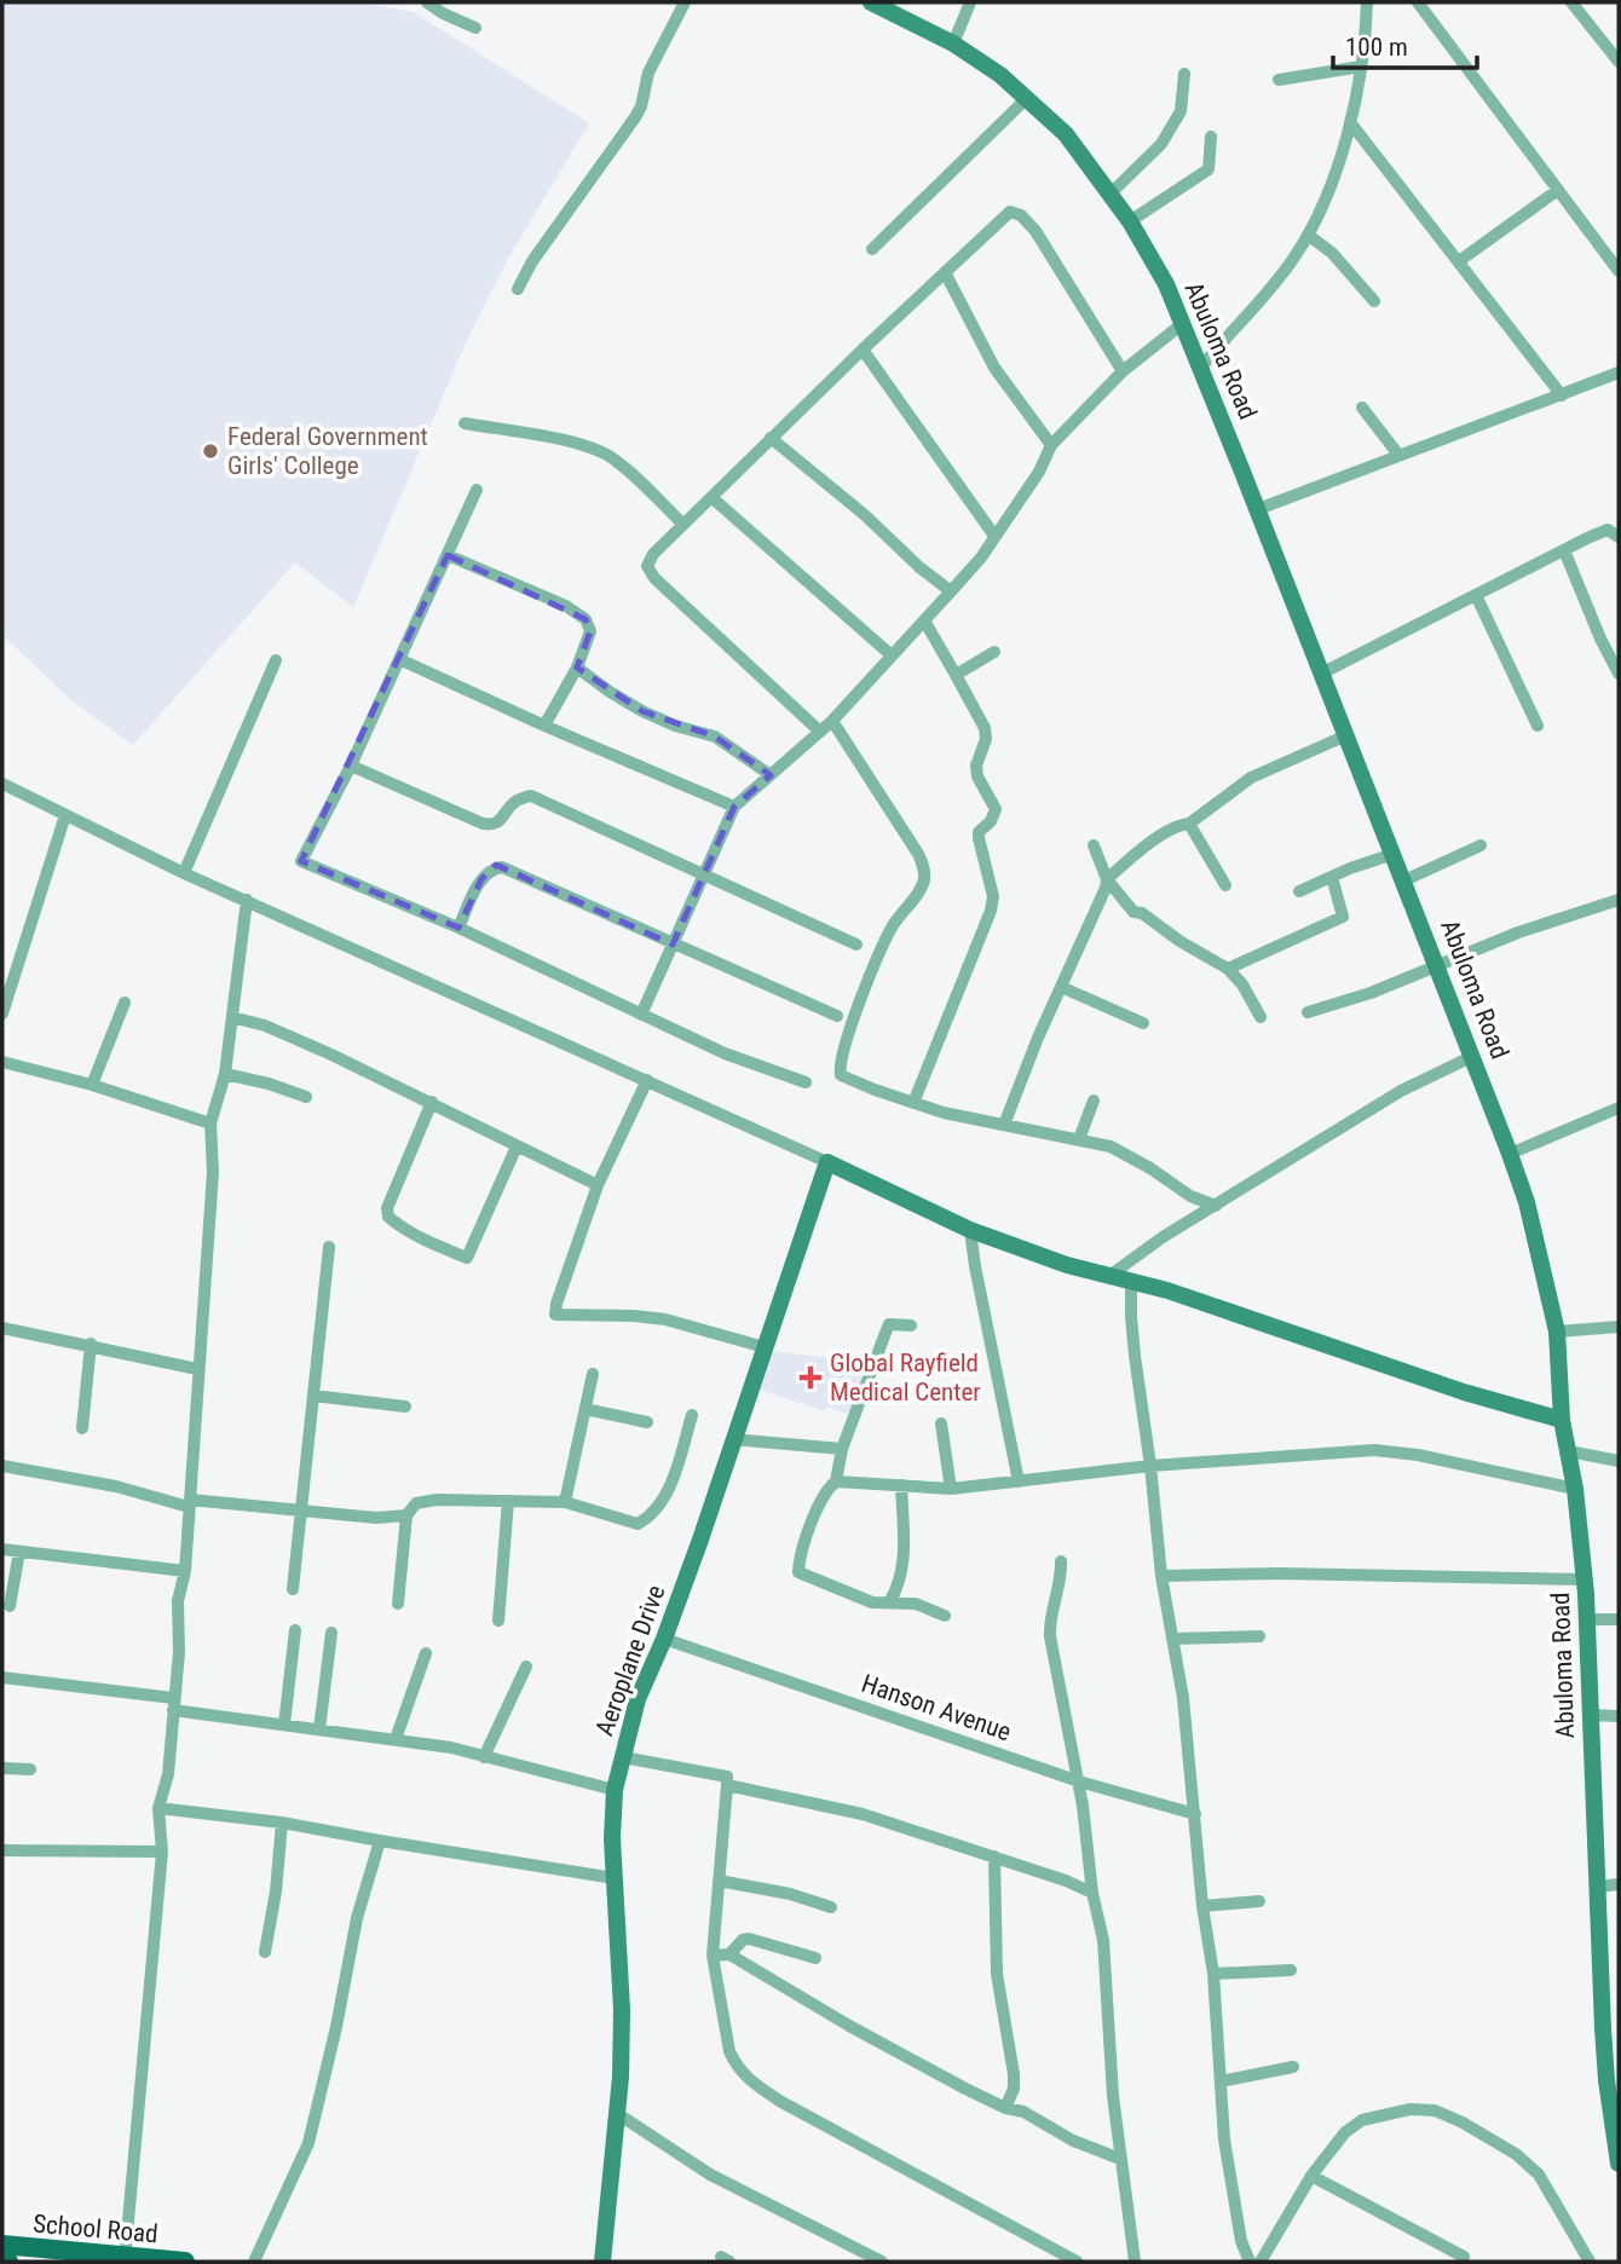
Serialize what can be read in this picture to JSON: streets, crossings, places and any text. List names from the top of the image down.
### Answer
{
  "streets": {
    "main road": ["School Road"],
    "street": ["Abuloma Road", "Aeroplane Drive", "Hanson Avenue"]
  },
  "crossings": [
    ["Aeroplane Drive", "Hanson Avenue"]
  ],
  "places": {
    "other": ["Federal Government Girls' College"],
    "health": ["Global Rayfield Medical Center"]
  },
  "scale_bar": "100 m"
}
